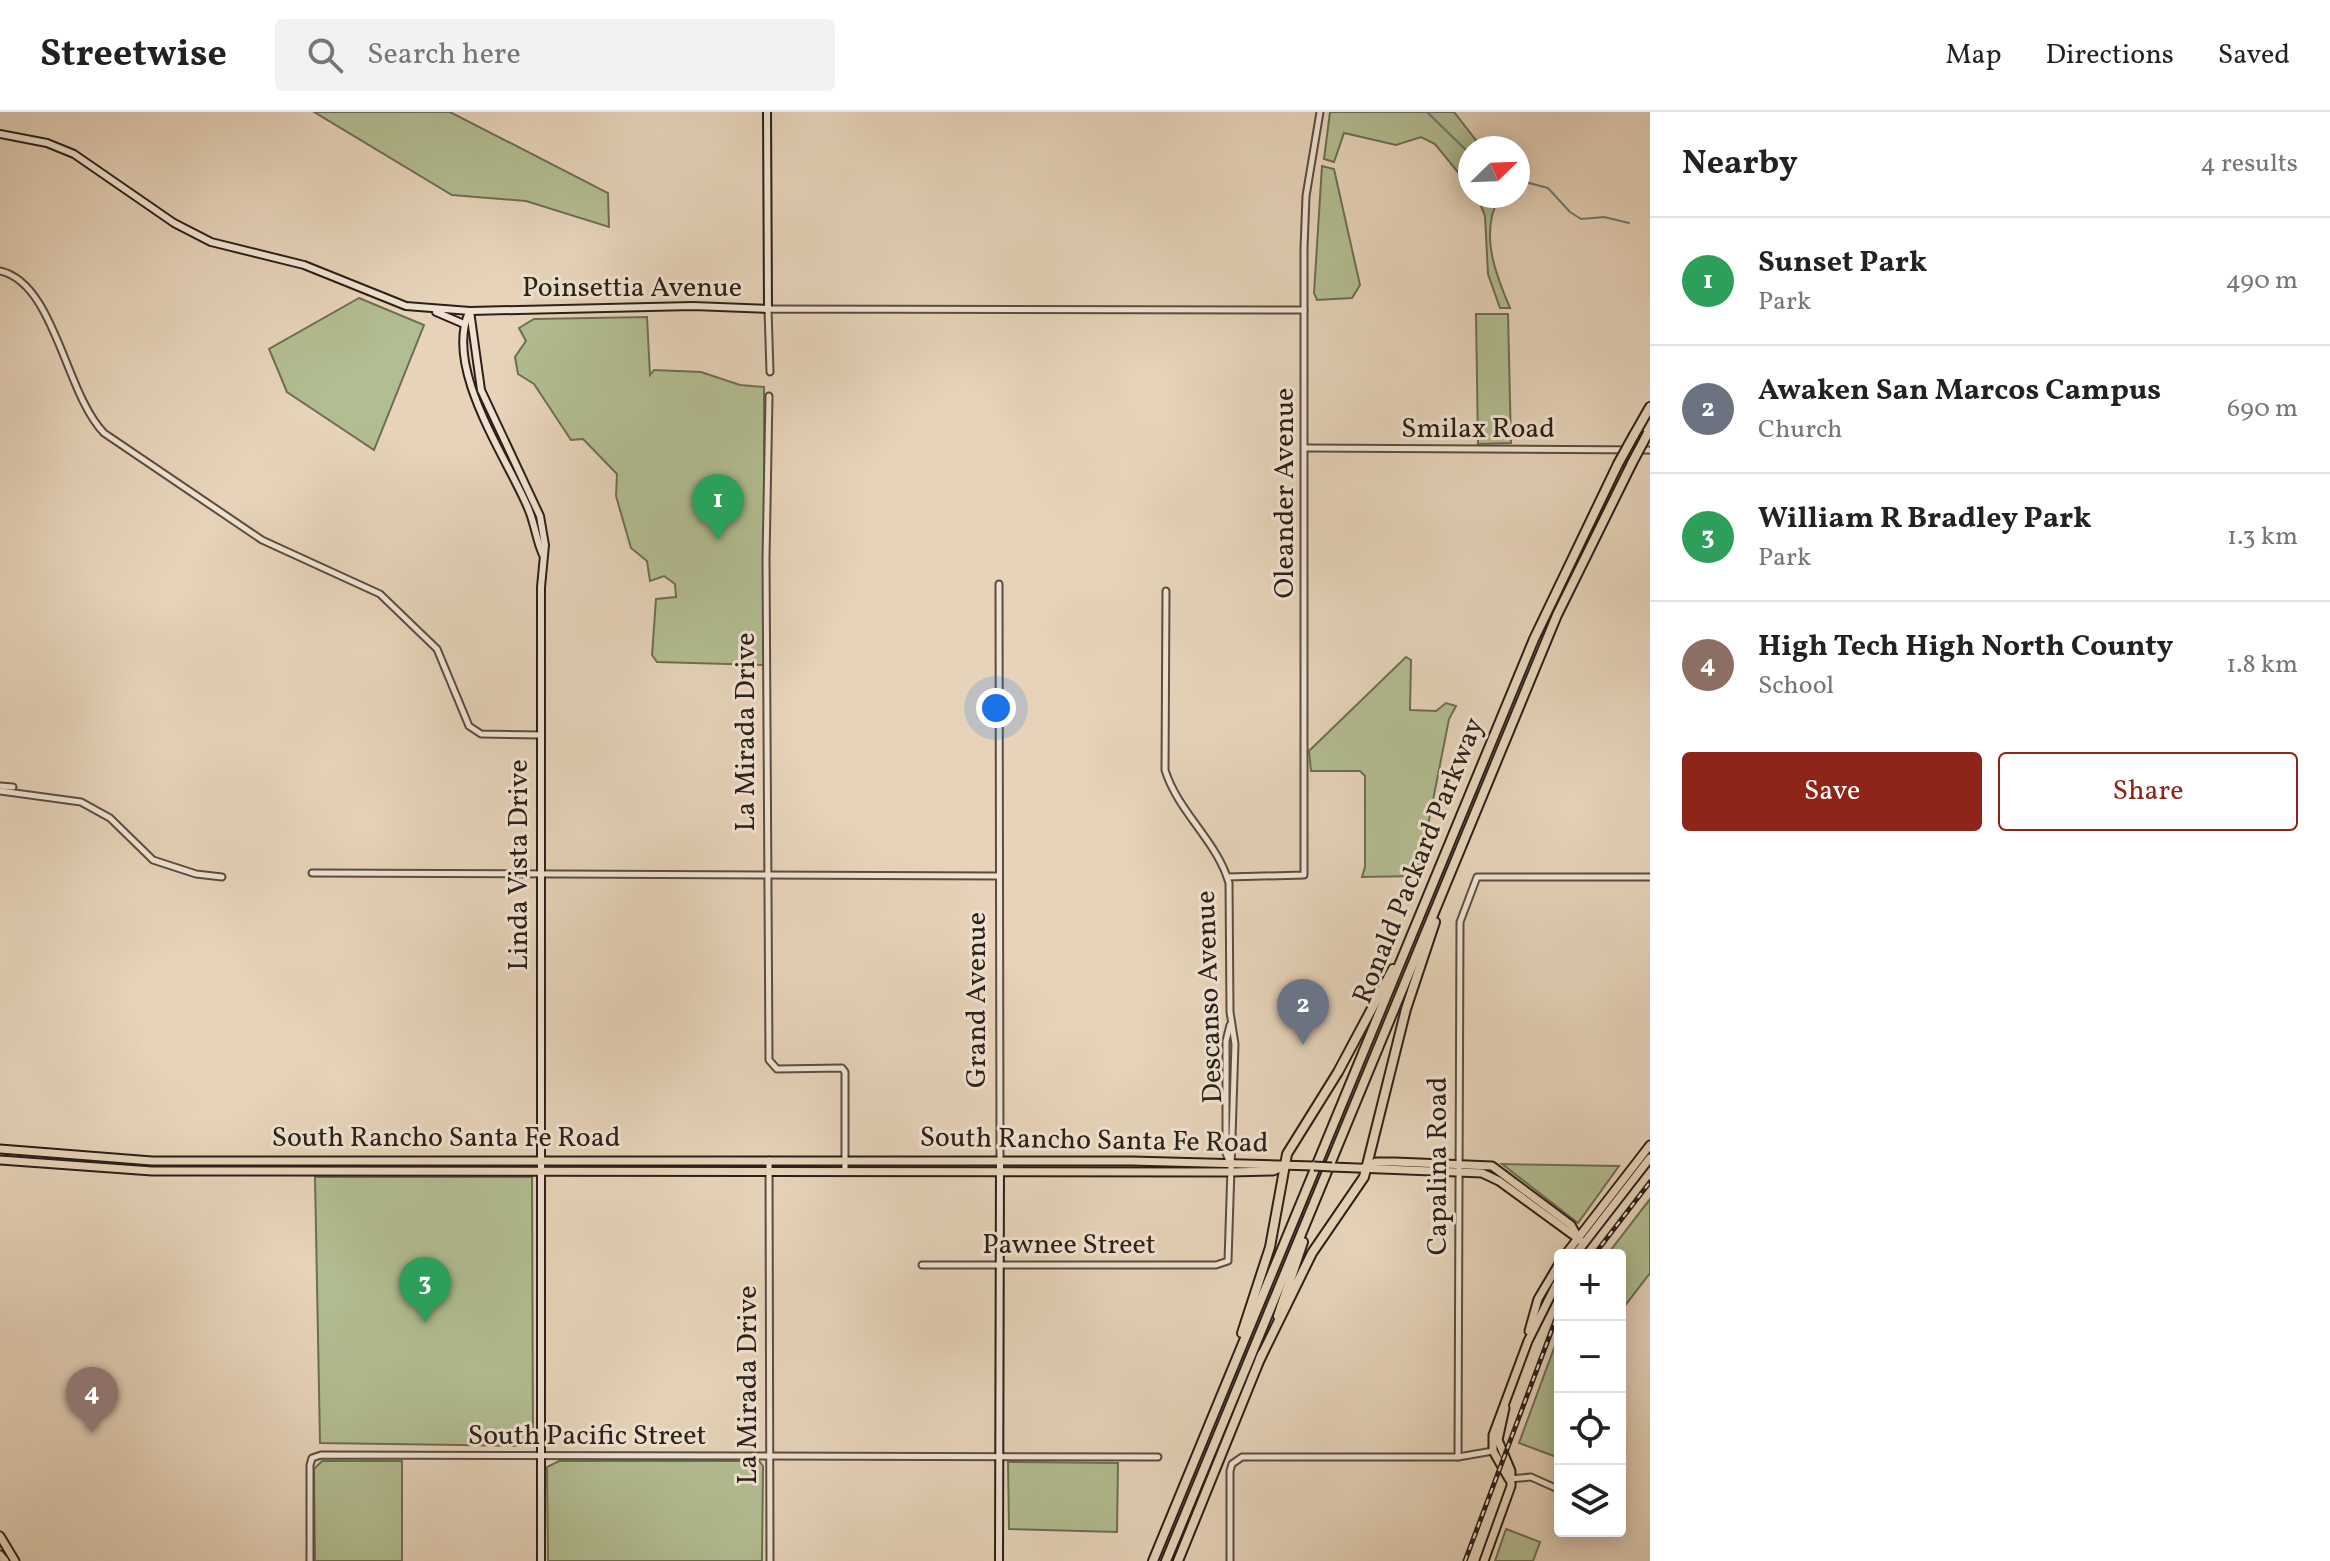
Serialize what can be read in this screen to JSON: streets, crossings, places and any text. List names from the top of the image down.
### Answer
{
  "streets": {
    "highway": ["Ronald Packard Parkway"],
    "main road": [
      "Poinsettia Avenue",
      "Linda Vista Drive",
      "Grand Avenue",
      "South Rancho Santa Fe Road"
    ],
    "street": [
      "Smilax Road",
      "Oleander Avenue",
      "La Mirada Drive",
      "Descanso Avenue",
      "Capalina Road",
      "Pawnee Street",
      "South Pacific Street"
    ]
  },
  "crossings": [
    ["Poinsettia Avenue", "Oleander Avenue"],
    ["Smilax Road", "Oleander Avenue"],
    ["Oleander Avenue", "Descanso Avenue"],
    ["La Mirada Drive", "South Rancho Santa Fe Road"],
    ["La Mirada Drive", "South Pacific Street"],
    ["Linda Vista Drive", "South Rancho Santa Fe Road"],
    ["Linda Vista Drive", "South Pacific Street"],
    ["Descanso Avenue", "South Rancho Santa Fe Road"],
    ["Descanso Avenue", "Pawnee Street"],
    ["Grand Avenue", "South Rancho Santa Fe Road"],
    ["Grand Avenue", "Pawnee Street"],
    ["Grand Avenue", "South Pacific Street"]
  ],
  "north": "top right",
  "page": {
    "header": "Streetwise",
    "search": "Search here",
    "nav": ["Map", "Directions", "Saved"],
    "heading": ["Nearby", "4 results"],
    "list": [
      {
        "mark": "1",
        "name": "Sunset Park",
        "note": "Park",
        "value": "490 m"
      },
      {
        "mark": "2",
        "name": "Awaken San Marcos Campus",
        "note": "Church",
        "value": "690 m"
      },
      {
        "mark": "3",
        "name": "William R Bradley Park",
        "note": "Park",
        "value": "1.3 km"
      },
      {
        "mark": "4",
        "name": "High Tech High North County",
        "note": "School",
        "value": "1.8 km"
      }
    ],
    "pins": [
      "1",
      "2",
      "3",
      "4"
    ],
    "buttons": ["Save", "Share"],
    "map_buttons": ["+", "−"]
  }
}
